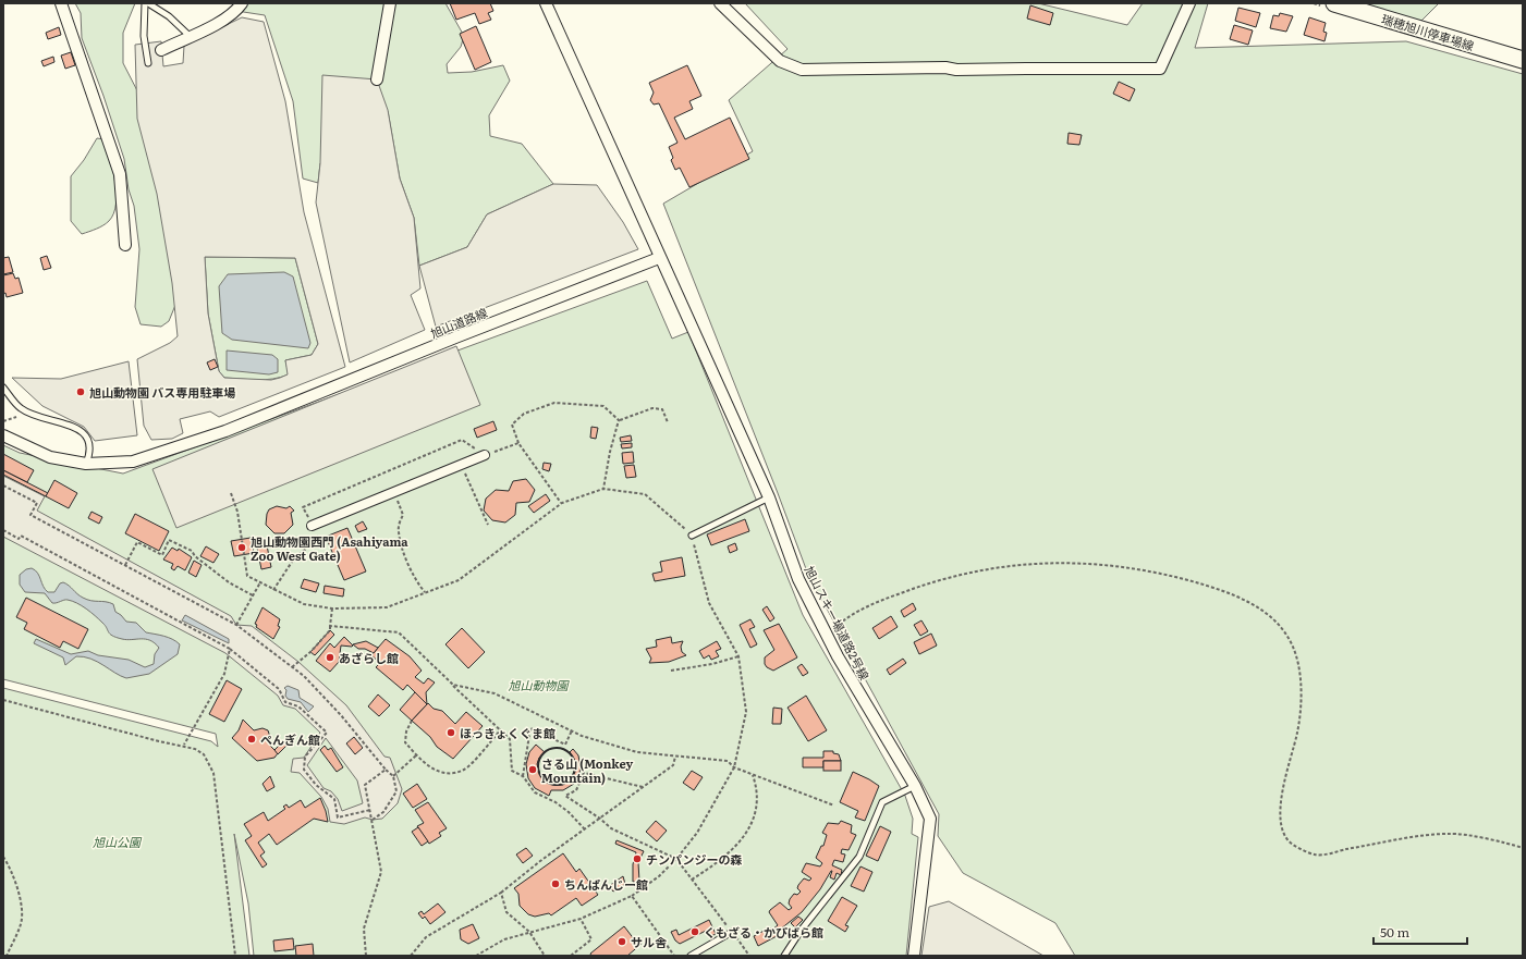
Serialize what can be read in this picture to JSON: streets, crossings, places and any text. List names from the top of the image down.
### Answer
{
  "streets": {
    "main road": ["瑞穂旭川停車場線"],
    "street": ["旭山道路線", "旭山スキー場道路2号線"]
  },
  "crossings": [
    ["旭山道路線", "旭山スキー場道路2号線"]
  ],
  "parks": ["旭山動物園", "旭山公園"],
  "places": [
    "旭山動物園 バス専用駐車場",
    "旭山動物園西門 (Asahiyama Zoo West Gate)",
    "あざらし館",
    "ほっきょくぐま館",
    "ぺんぎん館",
    "さる山 (Monkey Mountain)",
    "チンパンジーの森",
    "ちんぱんじー館",
    "くもざる・かぴばら館",
    "サル舎"
  ],
  "scale_bar": "50 m"
}
